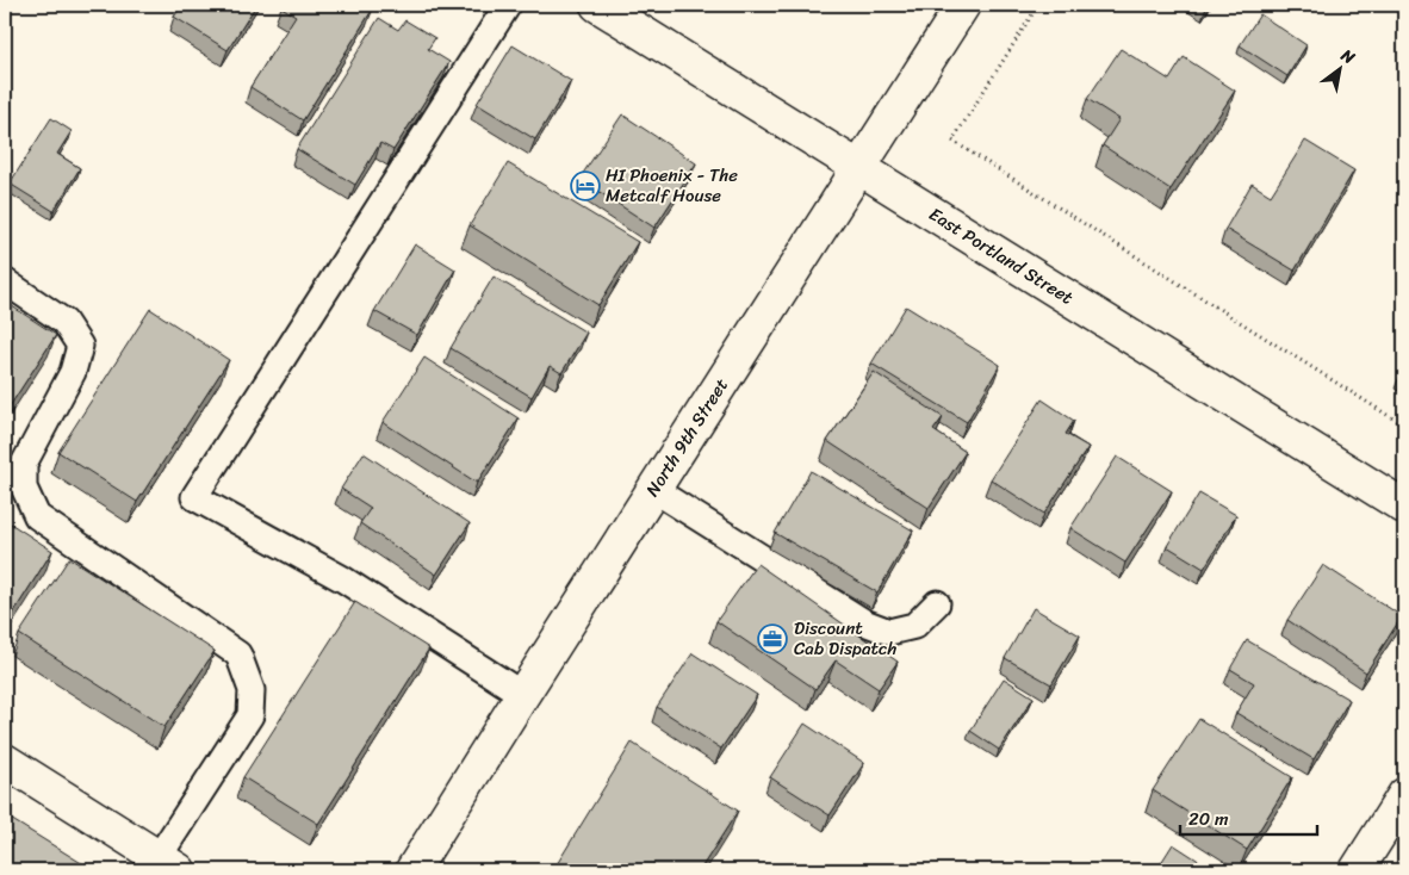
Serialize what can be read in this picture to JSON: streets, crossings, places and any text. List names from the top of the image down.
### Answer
{
  "streets": {
    "street": ["East Portland Street", "North 9th Street"]
  },
  "crossings": [
    ["East Portland Street", "North 9th Street"]
  ],
  "places": {
    "hotel": ["HI Phoenix - The Metcalf House"],
    "office": ["Discount Cab Dispatch"]
  },
  "scale_bar": "20 m",
  "north": "top right"
}
